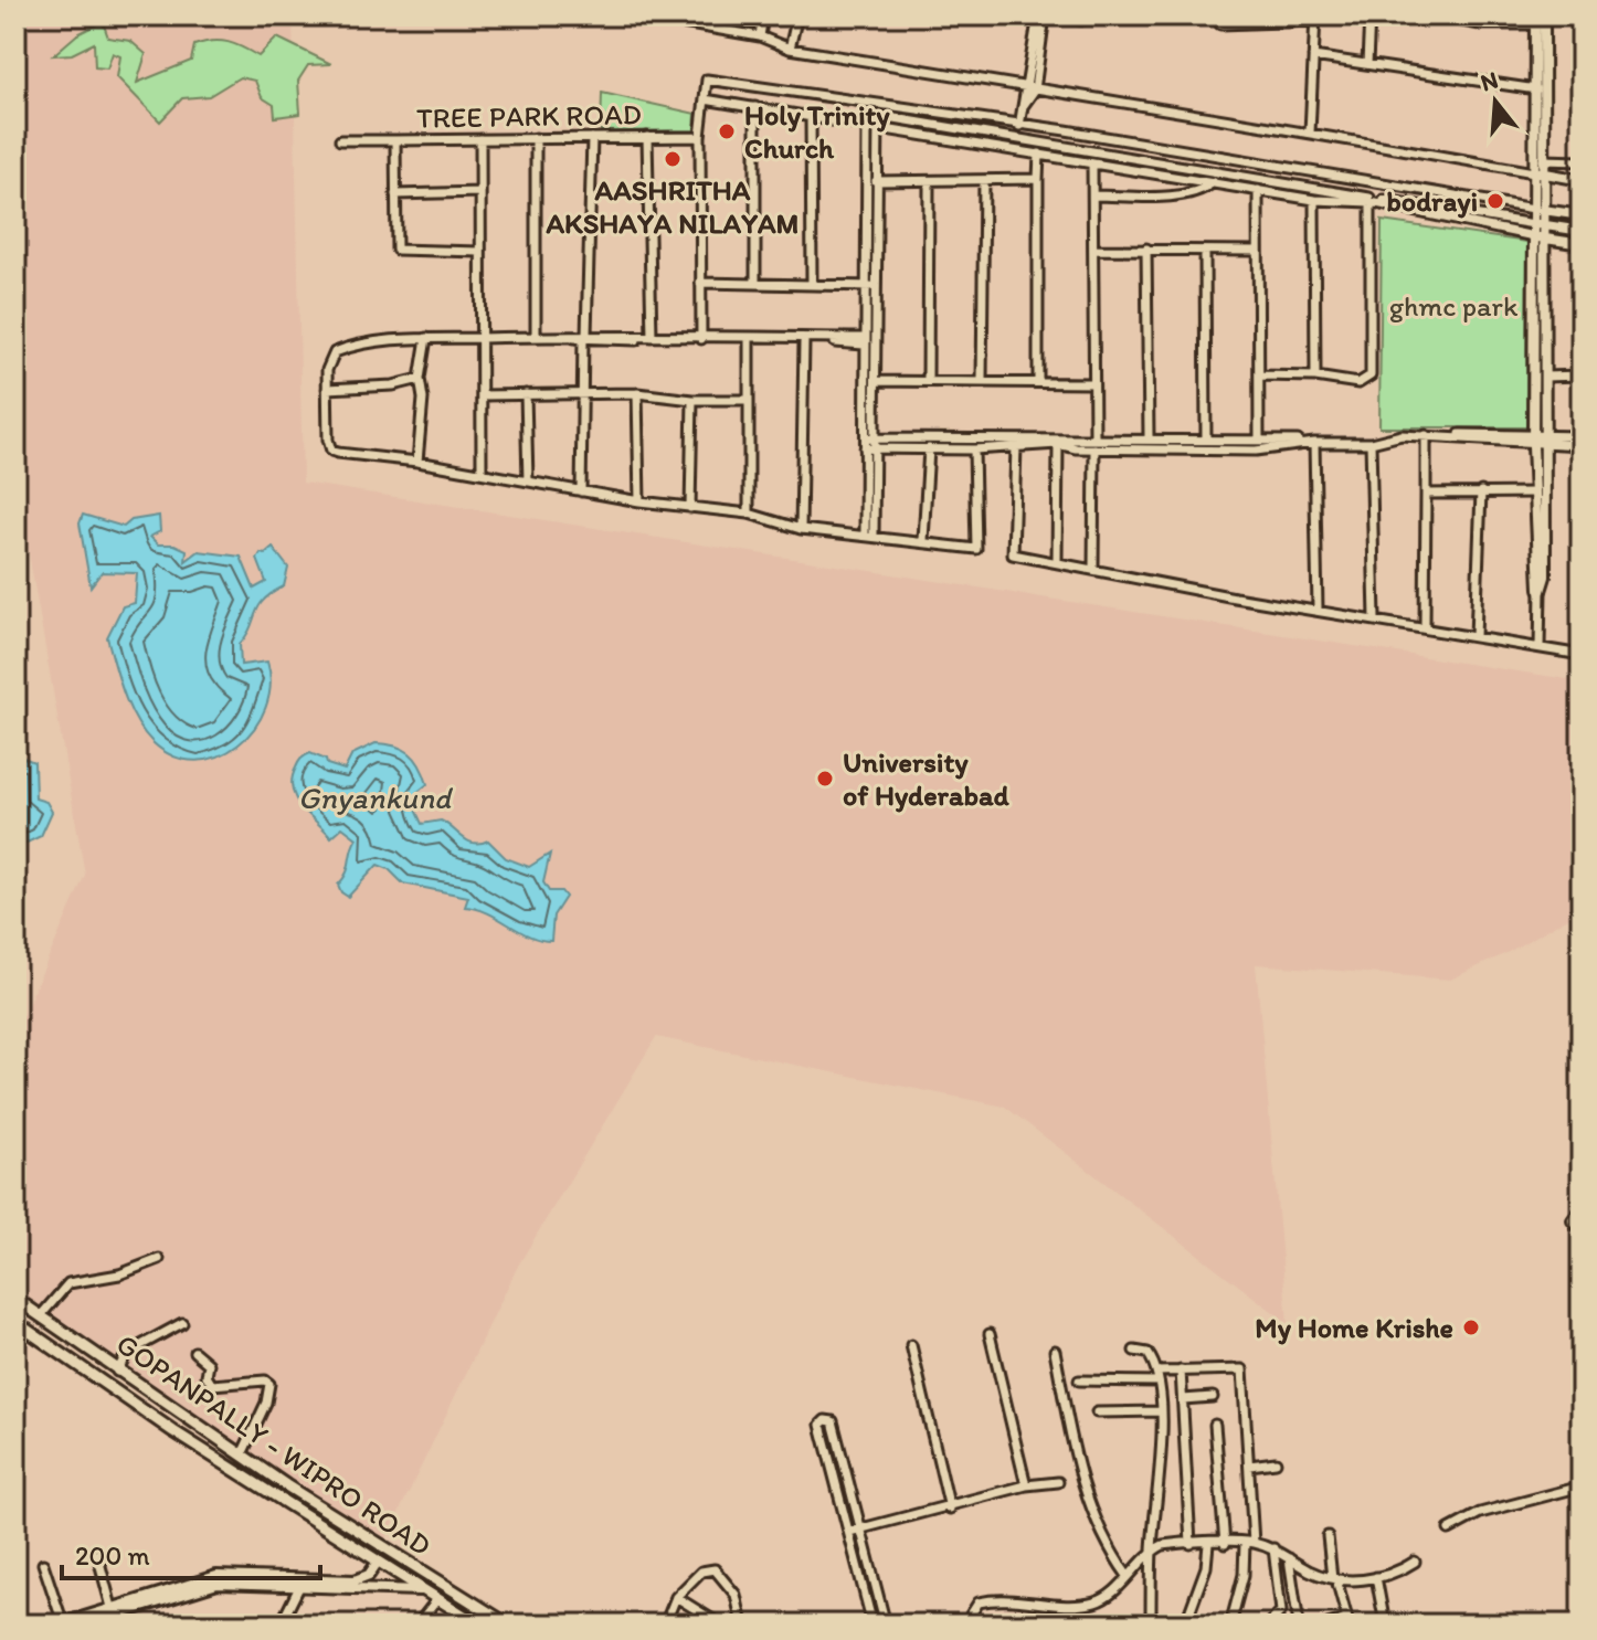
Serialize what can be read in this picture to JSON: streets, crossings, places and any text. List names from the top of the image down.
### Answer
{
  "streets": {
    "main road": ["GOPANPALLY - WIPRO ROAD"],
    "street": ["TREE PARK ROAD"]
  },
  "water": ["Gnyankund"],
  "parks": ["ghmc park"],
  "places": [
    "Holy Trinity Church",
    "AASHRITHA AKSHAYA NILAYAM",
    "bodrayi",
    "University of Hyderabad",
    "My Home Krishe"
  ],
  "scale_bar": "200 m",
  "north": "top"
}
